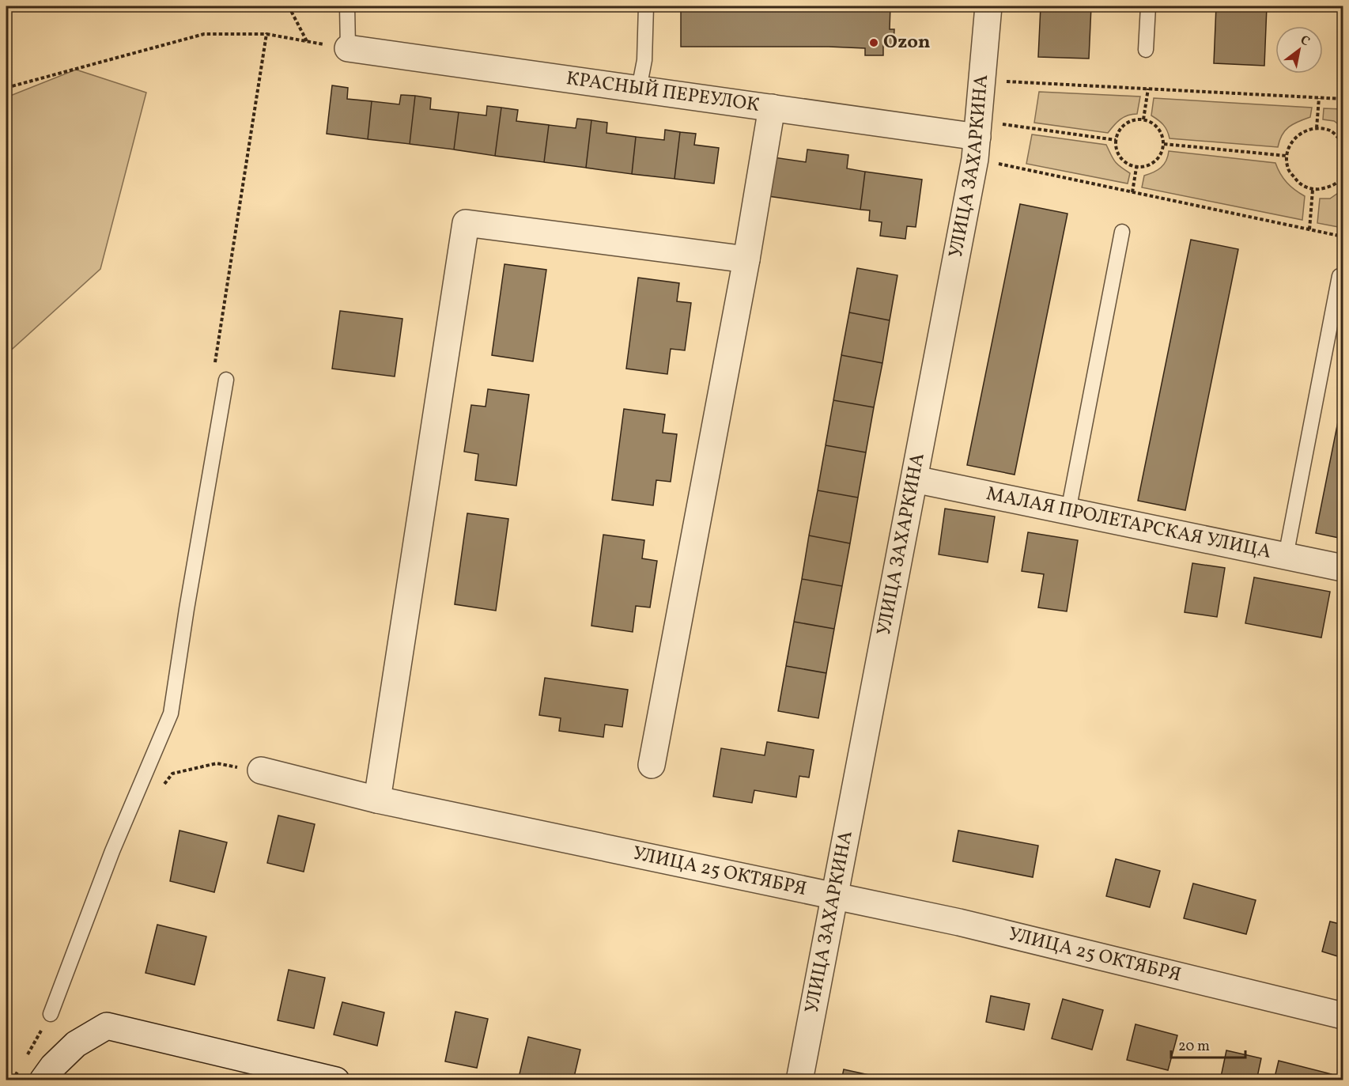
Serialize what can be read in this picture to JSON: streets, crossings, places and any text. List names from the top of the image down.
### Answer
{
  "streets": {
    "street": [
      "КРАСНЫЙ ПЕРЕУЛОК",
      "УЛИЦА ЗАХАРКИНА",
      "МАЛАЯ ПРОЛЕТАРСКАЯ УЛИЦА",
      "УЛИЦА 25 ОКТЯБРЯ"
    ]
  },
  "crossings": [
    ["КРАСНЫЙ ПЕРЕУЛОК", "УЛИЦА ЗАХАРКИНА"],
    ["УЛИЦА ЗАХАРКИНА", "МАЛАЯ ПРОЛЕТАРСКАЯ УЛИЦА"],
    ["УЛИЦА ЗАХАРКИНА", "УЛИЦА 25 ОКТЯБРЯ"]
  ],
  "places": ["Ozon"],
  "scale_bar": "20 m",
  "north": "top right"
}
